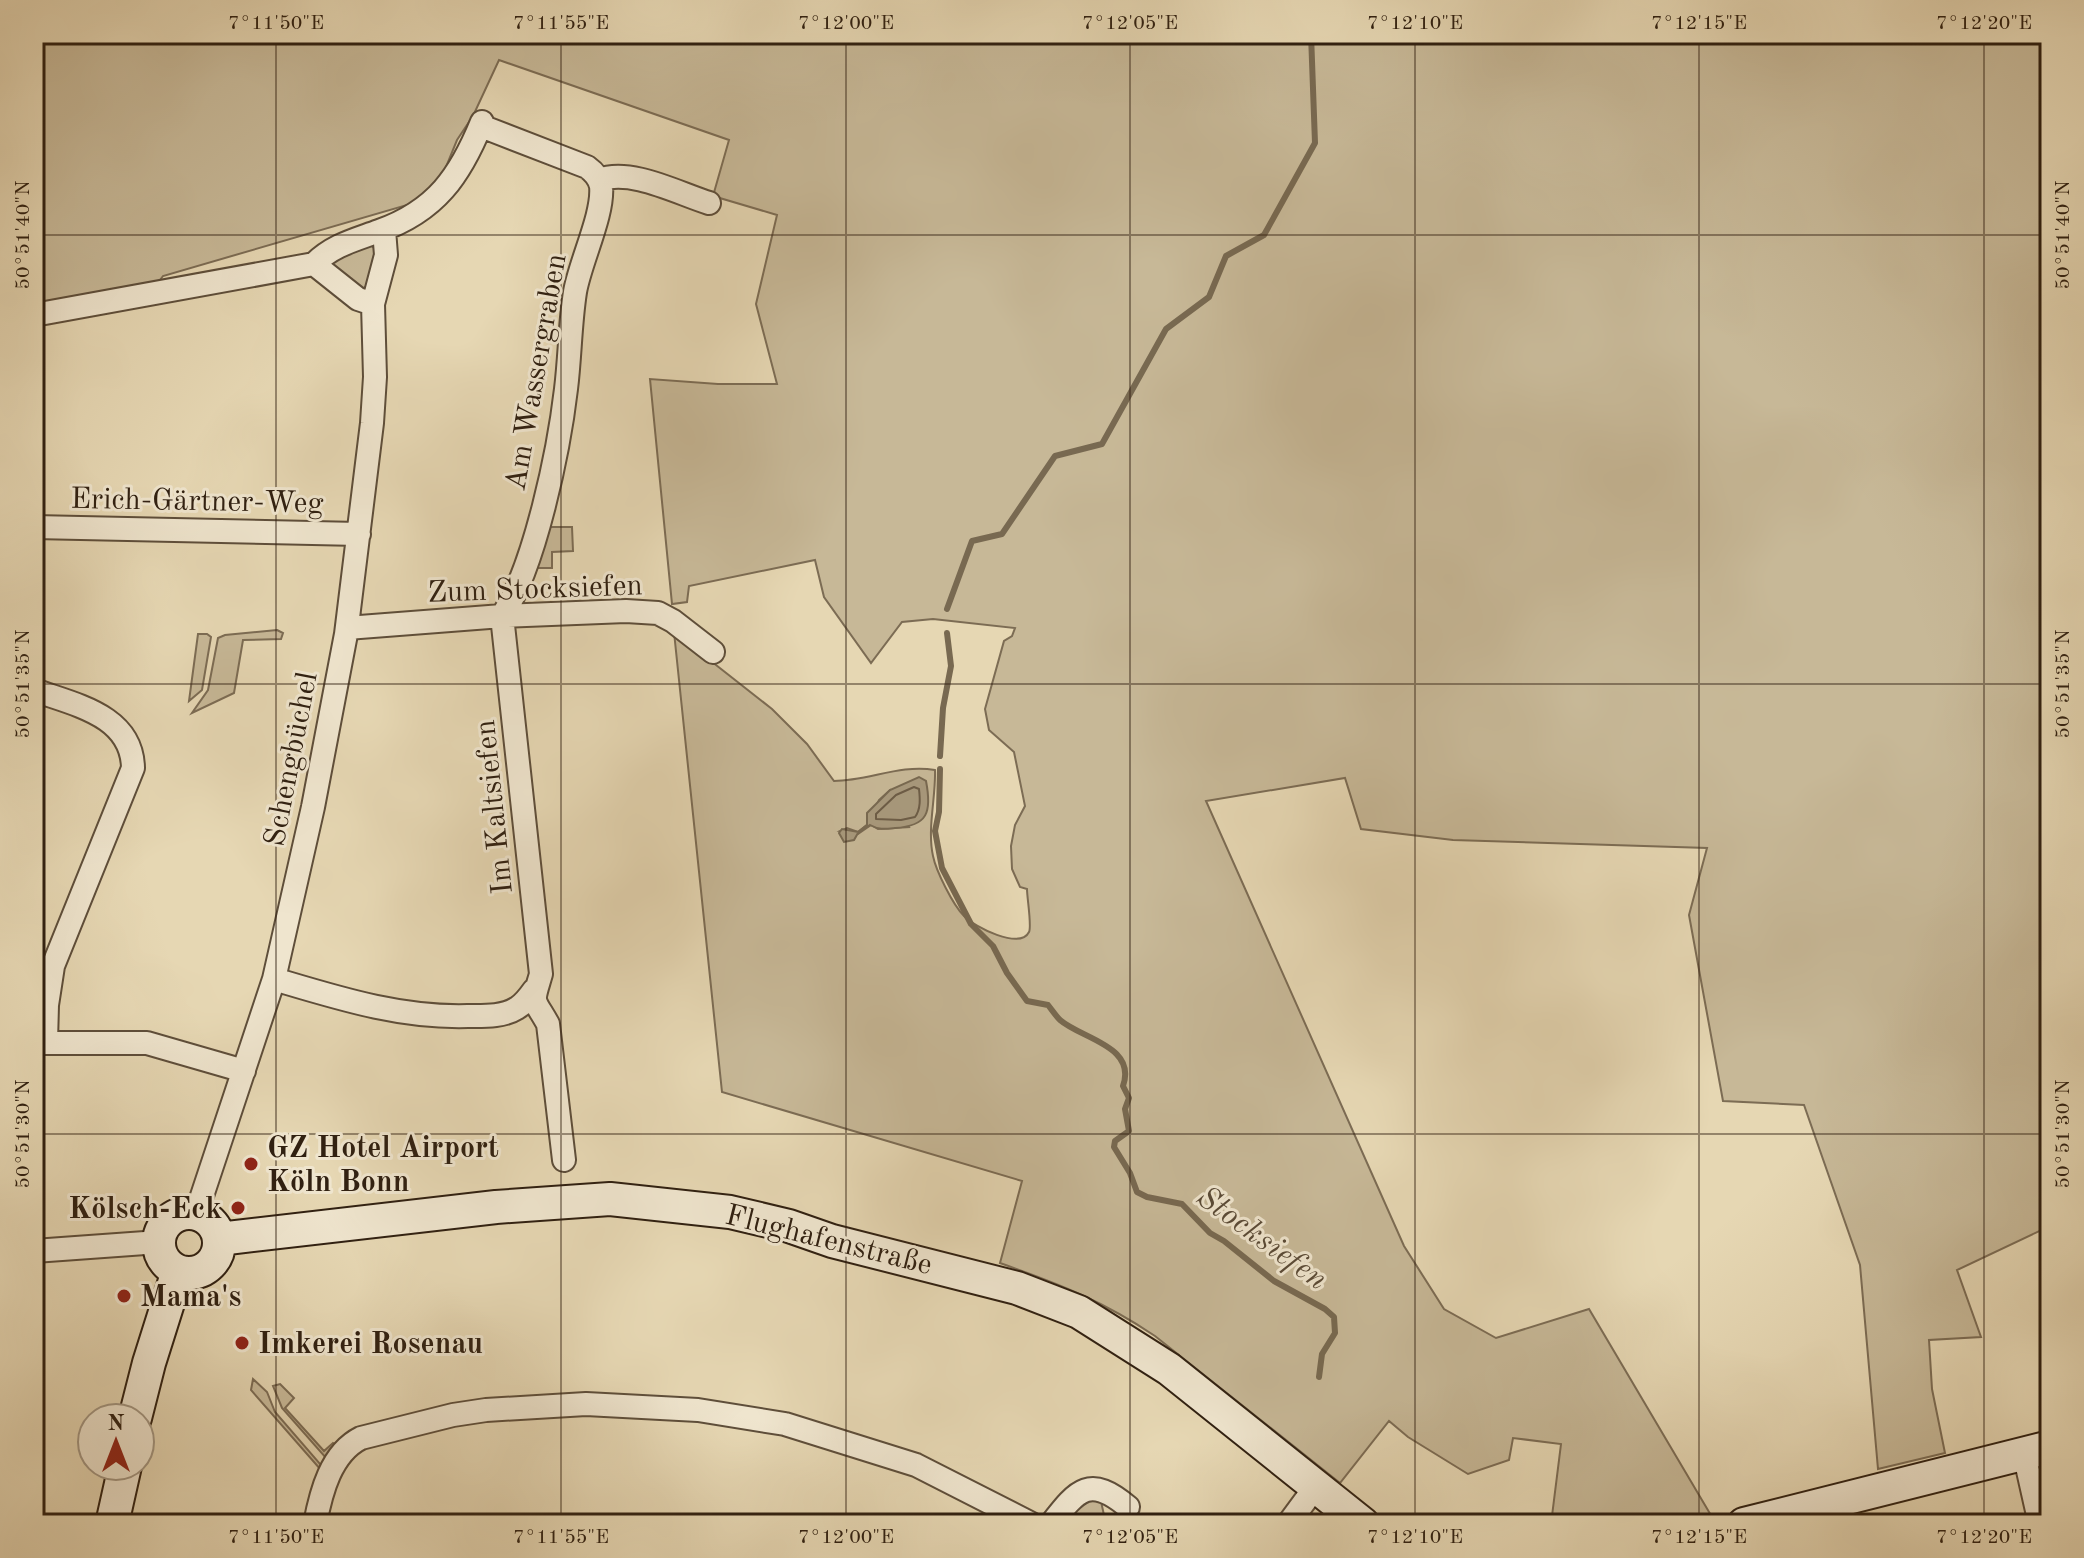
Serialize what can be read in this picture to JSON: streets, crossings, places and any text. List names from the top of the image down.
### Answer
{
  "streets": {
    "main road": ["Flughafenstraße"],
    "street": [
      "Am Wassergraben",
      "Erich-Gärtner-Weg",
      "Zum Stocksiefen",
      "Schengbüchel",
      "Im Kaltsiefen"
    ]
  },
  "crossings": [
    ["Am Wassergraben", "Zum Stocksiefen"],
    ["Am Wassergraben", "Im Kaltsiefen"],
    ["Erich-Gärtner-Weg", "Schengbüchel"],
    ["Zum Stocksiefen", "Schengbüchel"],
    ["Zum Stocksiefen", "Im Kaltsiefen"],
    ["Schengbüchel", "Flughafenstraße"]
  ],
  "water": ["Stocksiefen"],
  "places": [
    "GZ Hotel Airport Köln Bonn",
    "Kölsch-Eck",
    "Mama's",
    "Imkerei Rosenau"
  ],
  "north": "top",
  "coordinates": [
    "7°11'50\"E",
    "7°11'55\"E",
    "7°12'00\"E",
    "7°12'05\"E",
    "7°12'10\"E",
    "7°12'15\"E",
    "7°12'20\"E",
    "50°51'40\"N",
    "50°51'35\"N",
    "50°51'30\"N"
  ]
}
